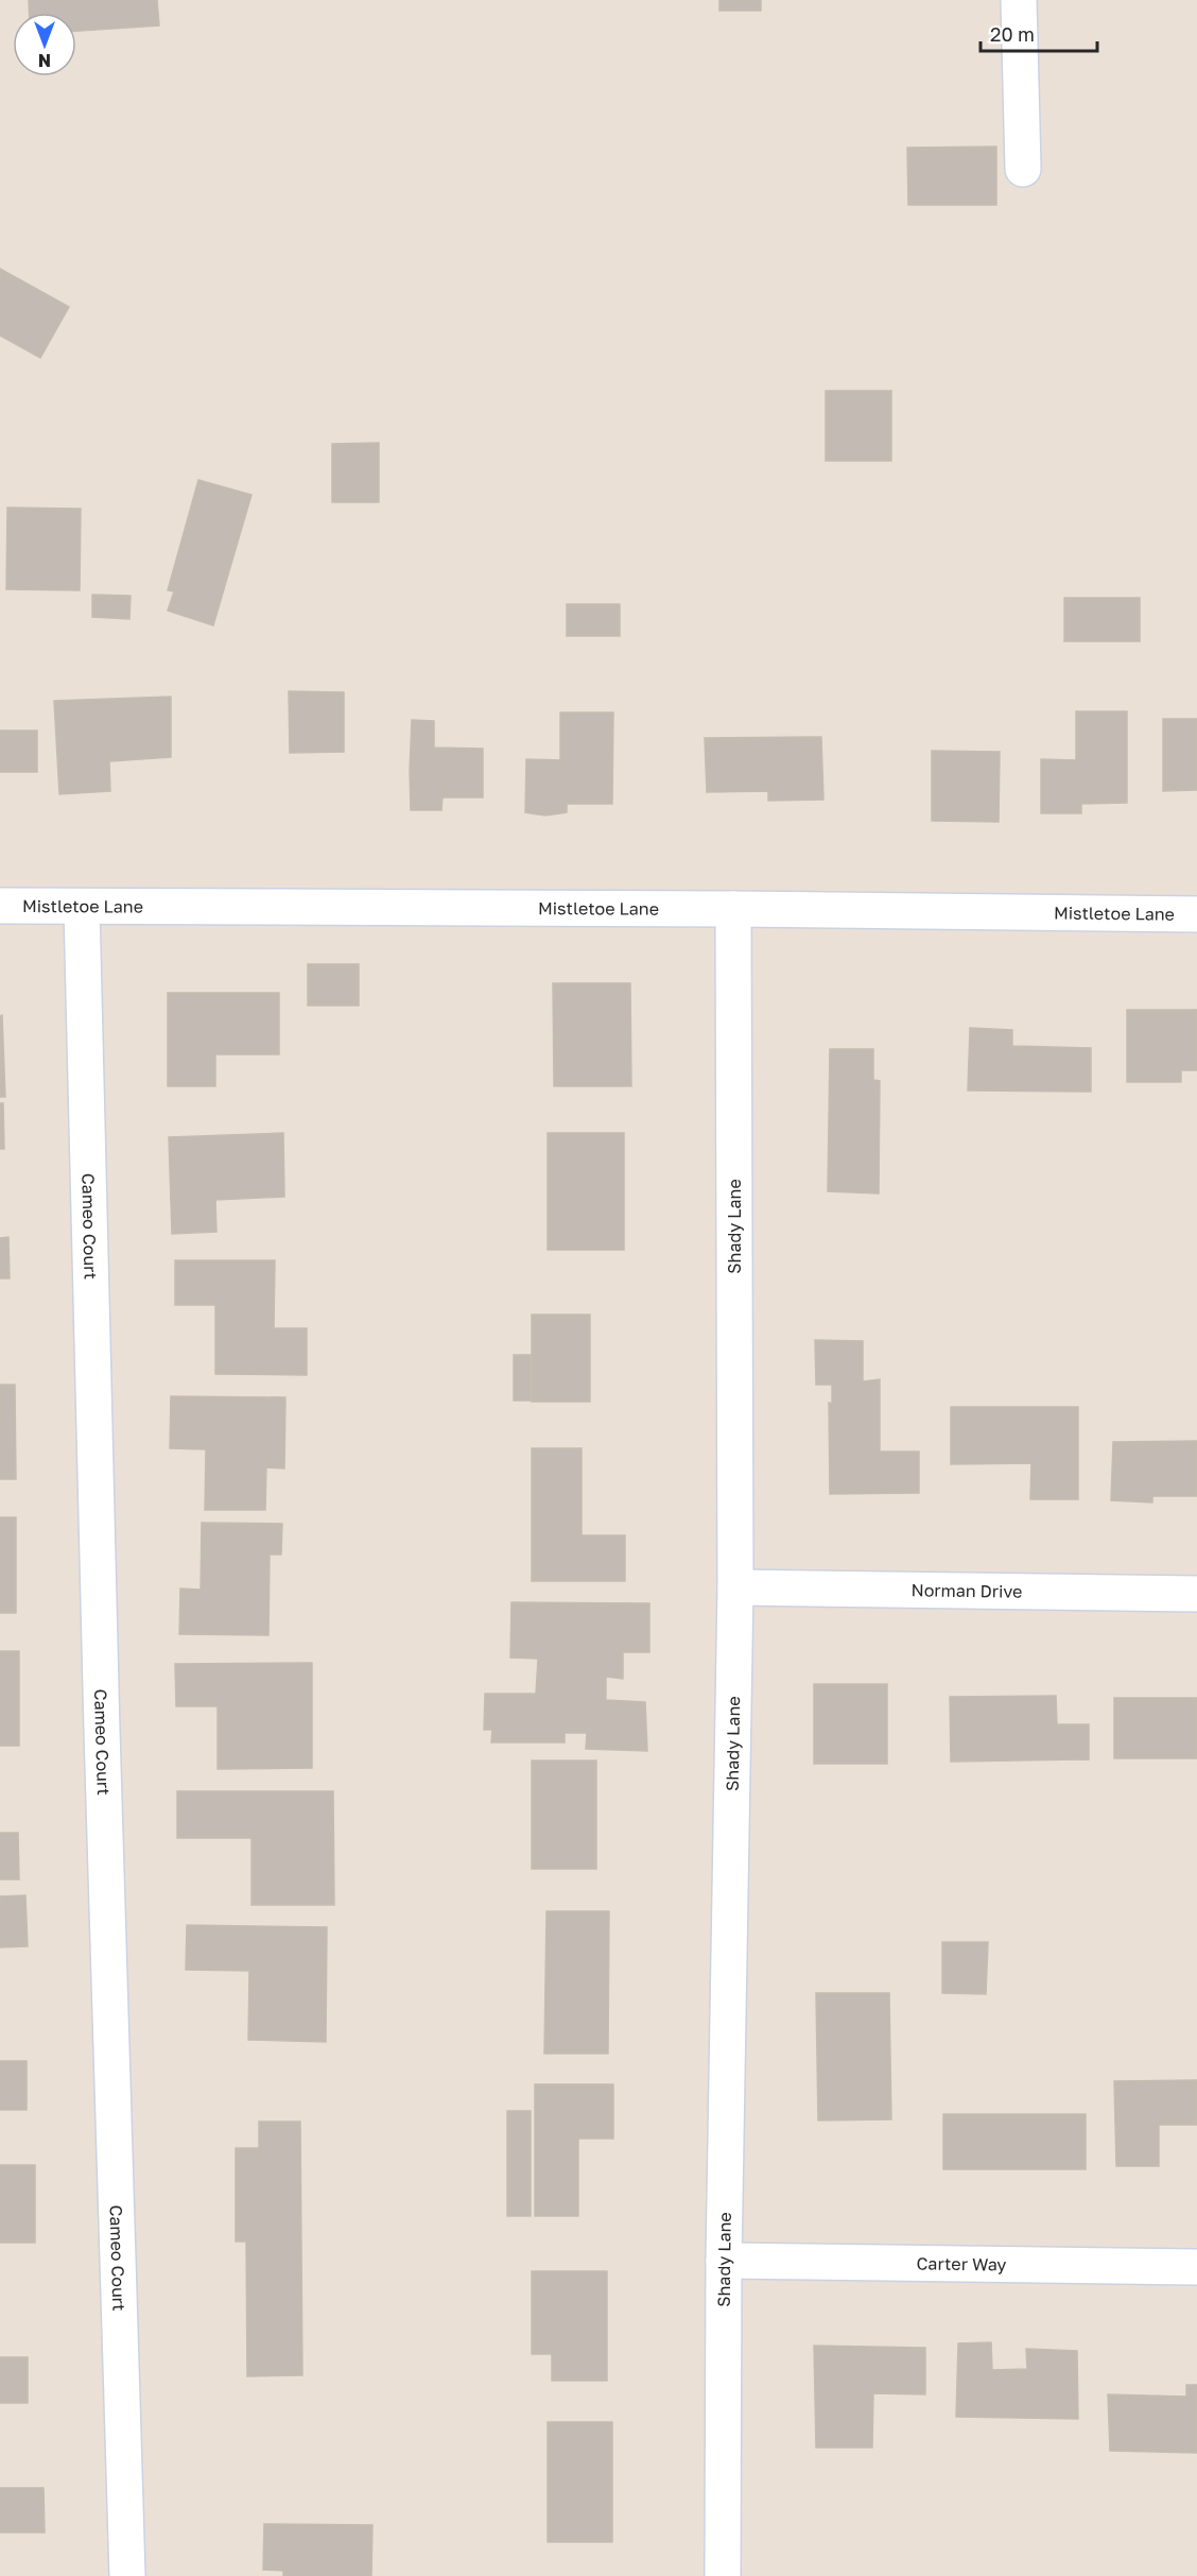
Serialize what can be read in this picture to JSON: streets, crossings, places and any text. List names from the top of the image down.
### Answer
{
  "streets": {
    "street": [
      "Mistletoe Lane",
      "Cameo Court",
      "Shady Lane",
      "Norman Drive",
      "Carter Way"
    ]
  },
  "crossings": [
    ["Mistletoe Lane", "Cameo Court"],
    ["Mistletoe Lane", "Shady Lane"],
    ["Shady Lane", "Norman Drive"],
    ["Shady Lane", "Carter Way"]
  ],
  "scale_bar": "20 m",
  "north": "bottom"
}
